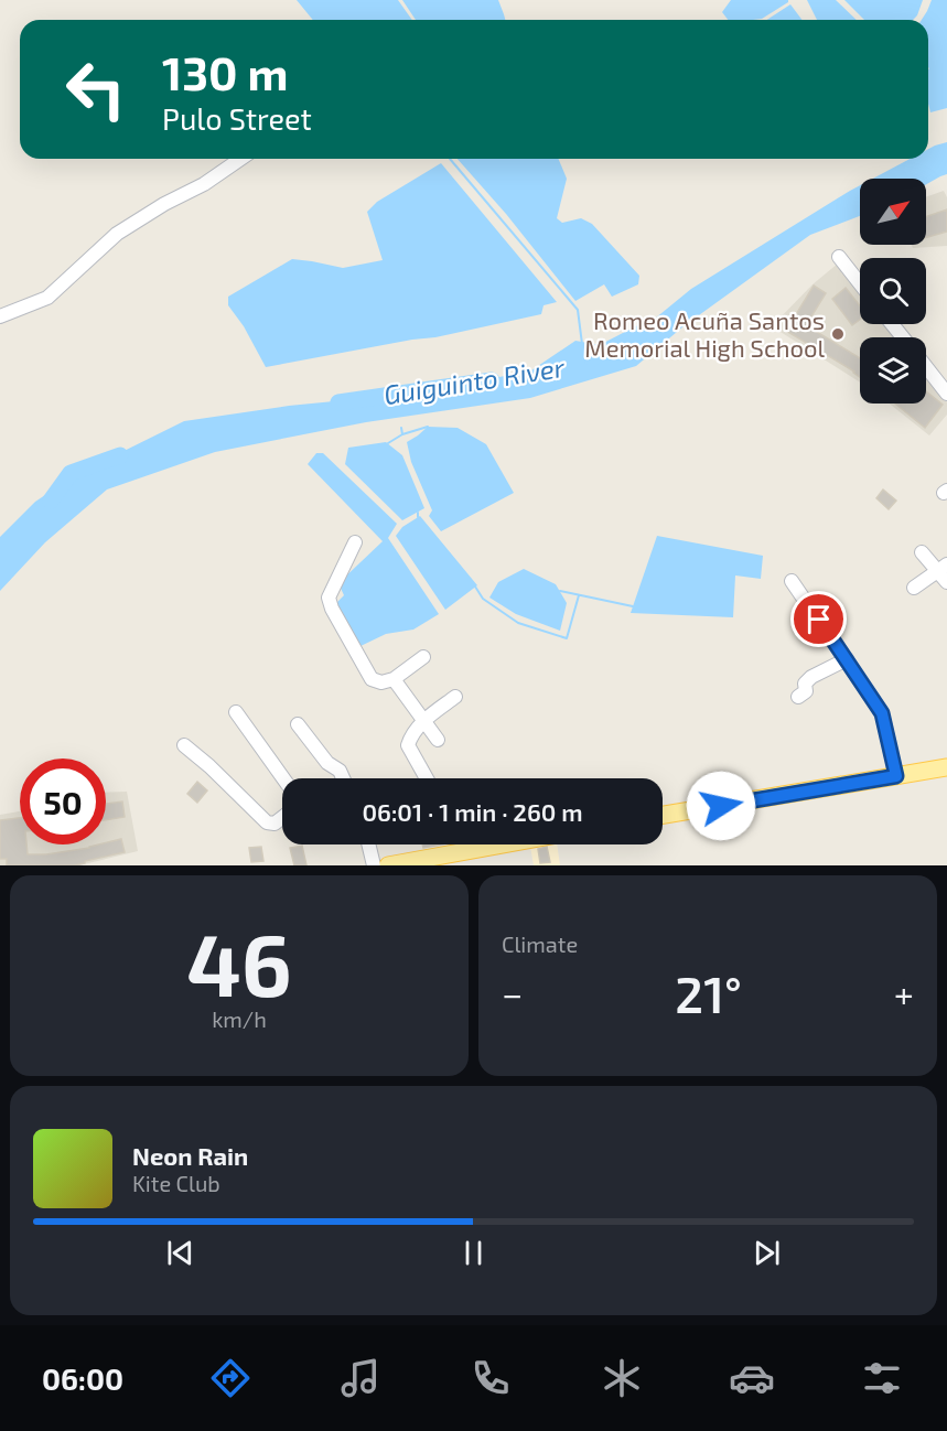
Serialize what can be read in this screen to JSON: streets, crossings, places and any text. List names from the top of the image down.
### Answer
{
  "water": ["Guiguinto River"],
  "places": ["Romeo Acuña Santos Memorial High School"],
  "north": "top right",
  "page": {
    "turn": ["130 m", "Pulo Street"],
    "limit": "50",
    "trip": "06:01 · 1 min · 260 m",
    "tile": [
      ["46", "km/h"],
      "Climate"
    ],
    "heat": ["−", "21°", "+"],
    "song": ["Neon Rain", "Kite Club"],
    "tabs": "06:00"
  }
}
